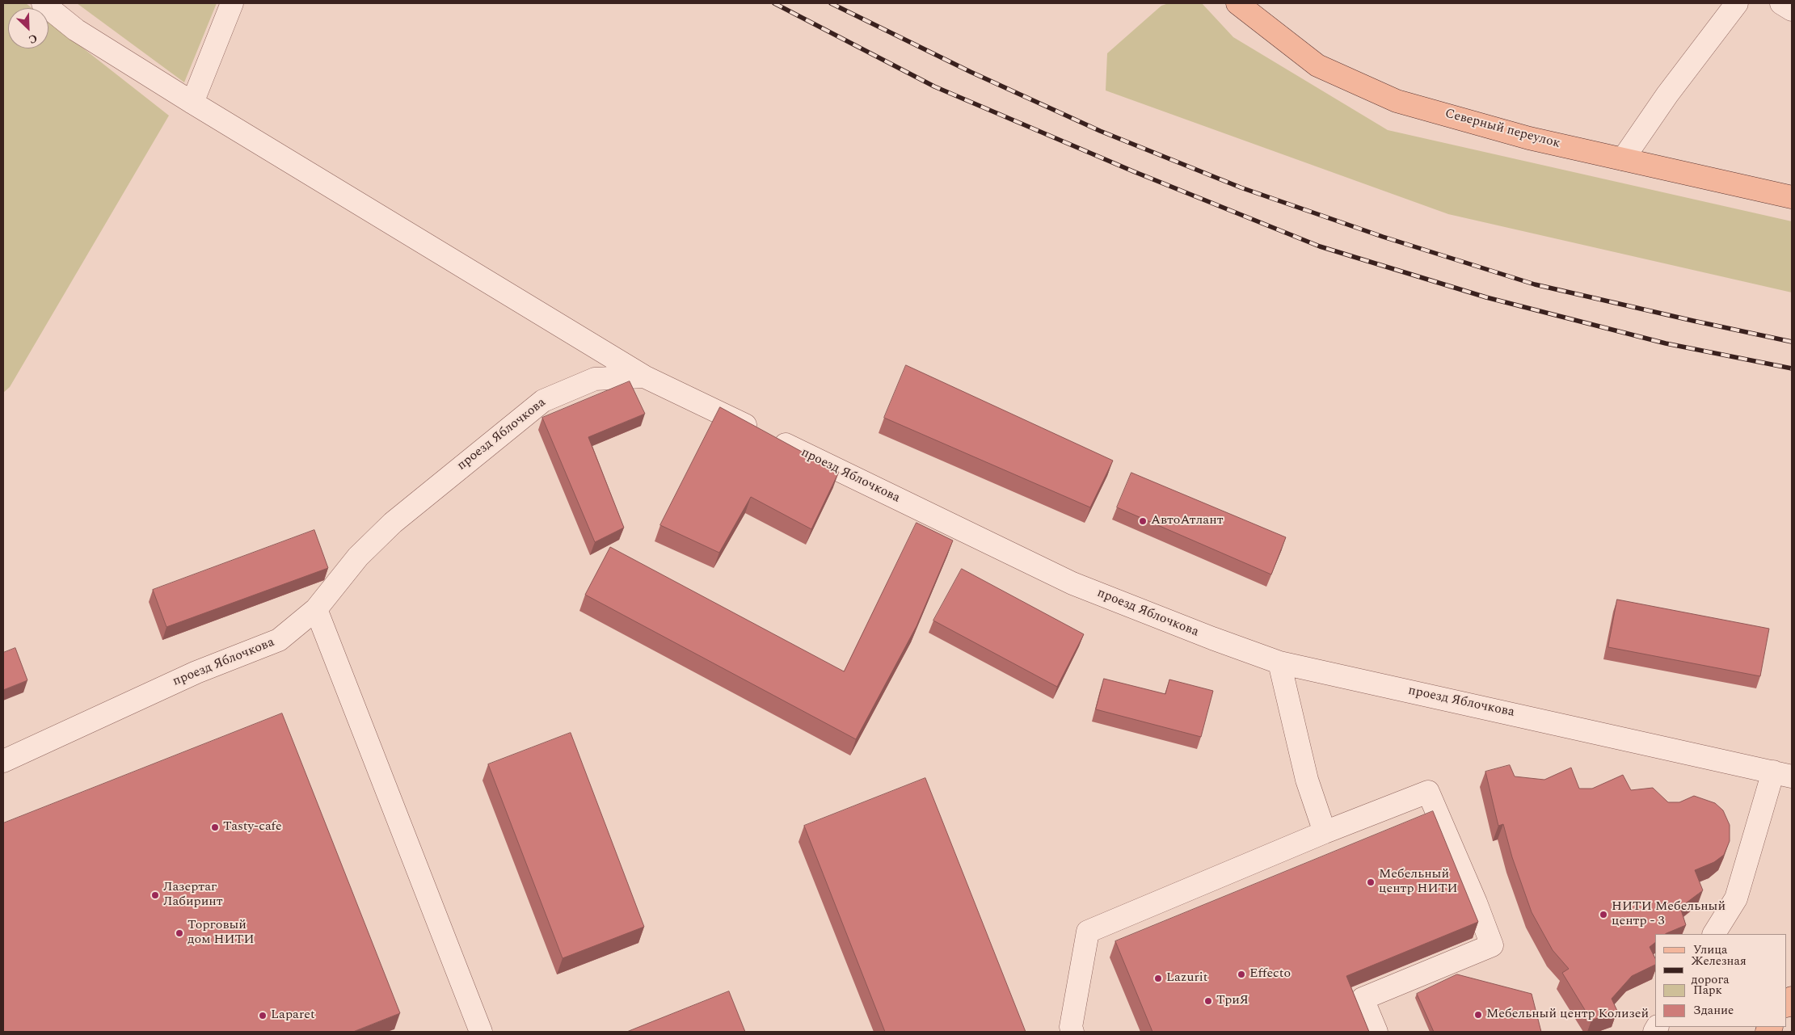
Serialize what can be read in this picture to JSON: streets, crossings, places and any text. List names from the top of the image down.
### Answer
{
  "streets": {
    "main road": ["Северный переулок"],
    "street": ["проезд Яблочкова"]
  },
  "places": [
    "АвтоАтлант",
    "Tasty-cafe",
    "Мебельный центр НИТИ",
    "Лазертаг Лабиринт",
    "НИТИ Мебельный центр - 3",
    "Торговый дом НИТИ",
    "Effecto",
    "Lazurit",
    "ТриЯ",
    "Мебельный центр Колизей",
    "Laparet"
  ],
  "legend": [
    "Улица",
    "Железная дорога",
    "Парк",
    "Здание"
  ],
  "north": "bottom right"
}
